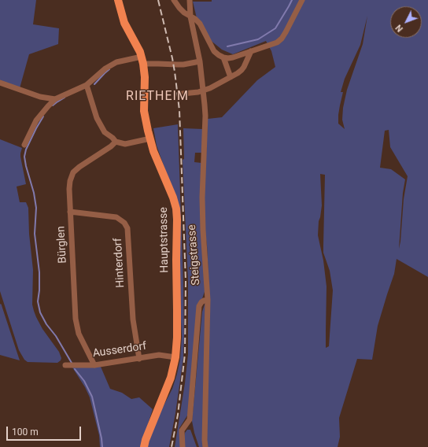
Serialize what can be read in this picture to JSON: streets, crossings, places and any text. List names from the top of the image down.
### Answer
{
  "streets": {
    "main road": ["Hauptstrasse"],
    "street": [
      "Bürglen",
      "Steigstrasse",
      "Hinterdorf",
      "Ausserdorf"
    ]
  },
  "crossings": [
    ["Hauptstrasse", "Ausserdorf"],
    ["Bürglen", "Hinterdorf"],
    ["Bürglen", "Ausserdorf"],
    ["Hinterdorf", "Ausserdorf"]
  ],
  "districts": ["RIETHEIM"],
  "scale_bar": "100 m",
  "north": "bottom left"
}
